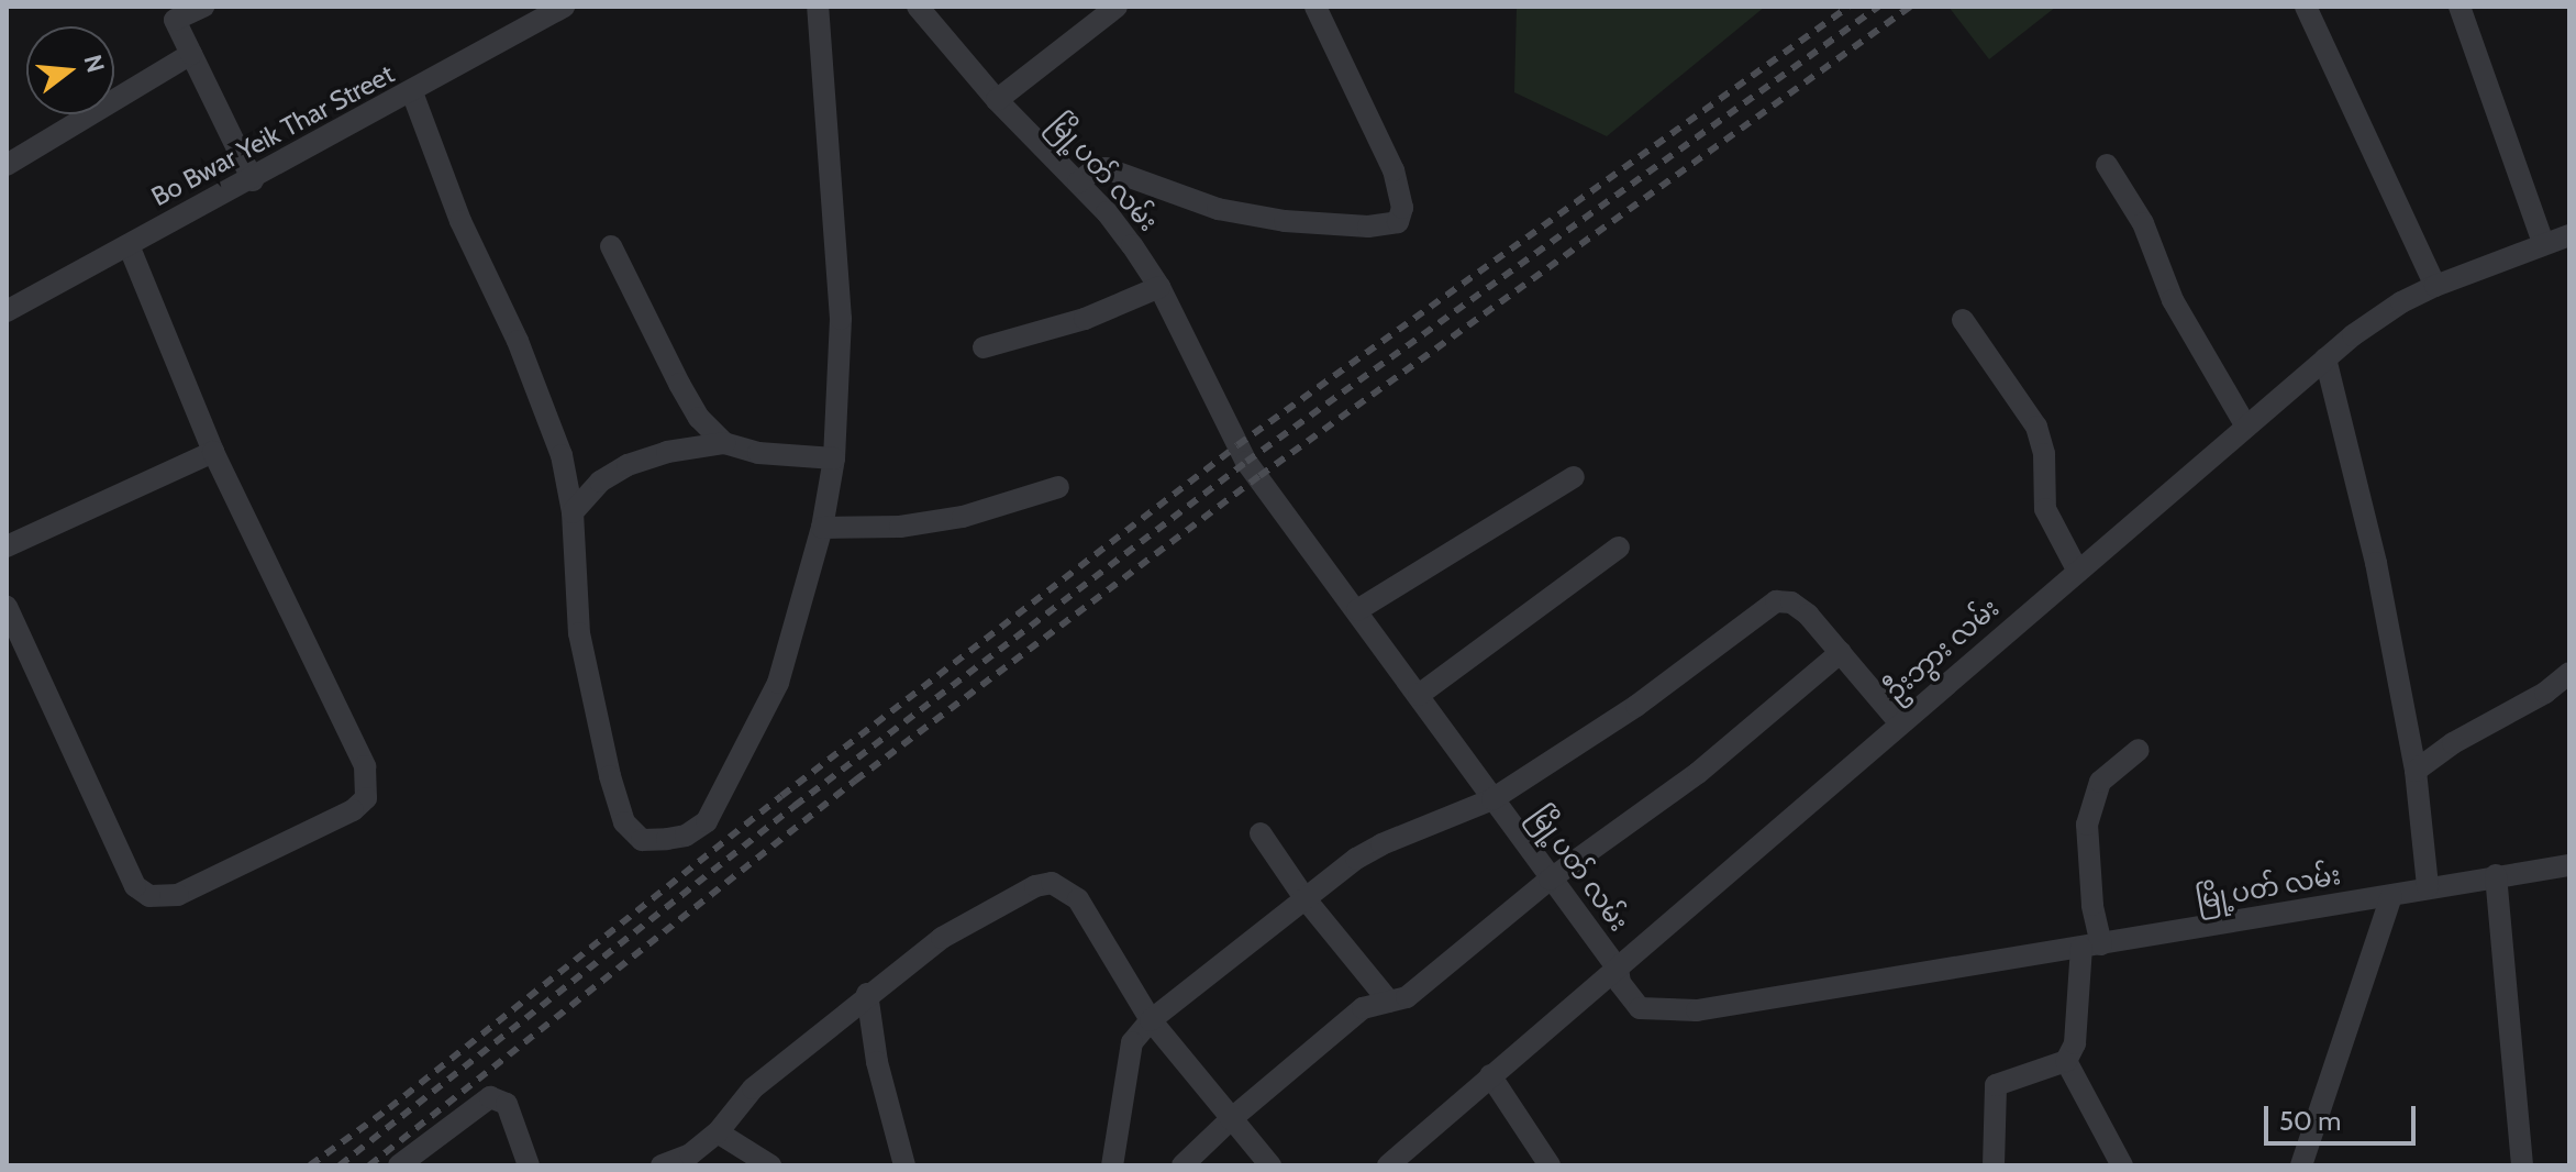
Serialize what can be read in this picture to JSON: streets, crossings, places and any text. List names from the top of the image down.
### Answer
{
  "streets": {
    "street": ["Bo Bwar Yeik Thar Street", "မြို့ပတ် လမ်း", "ဦးဘွား လမ်း"]
  },
  "crossings": [
    ["မြို့ပတ် လမ်း", "ဦးဘွား လမ်း"]
  ],
  "scale_bar": "50 m",
  "north": "right"
}
